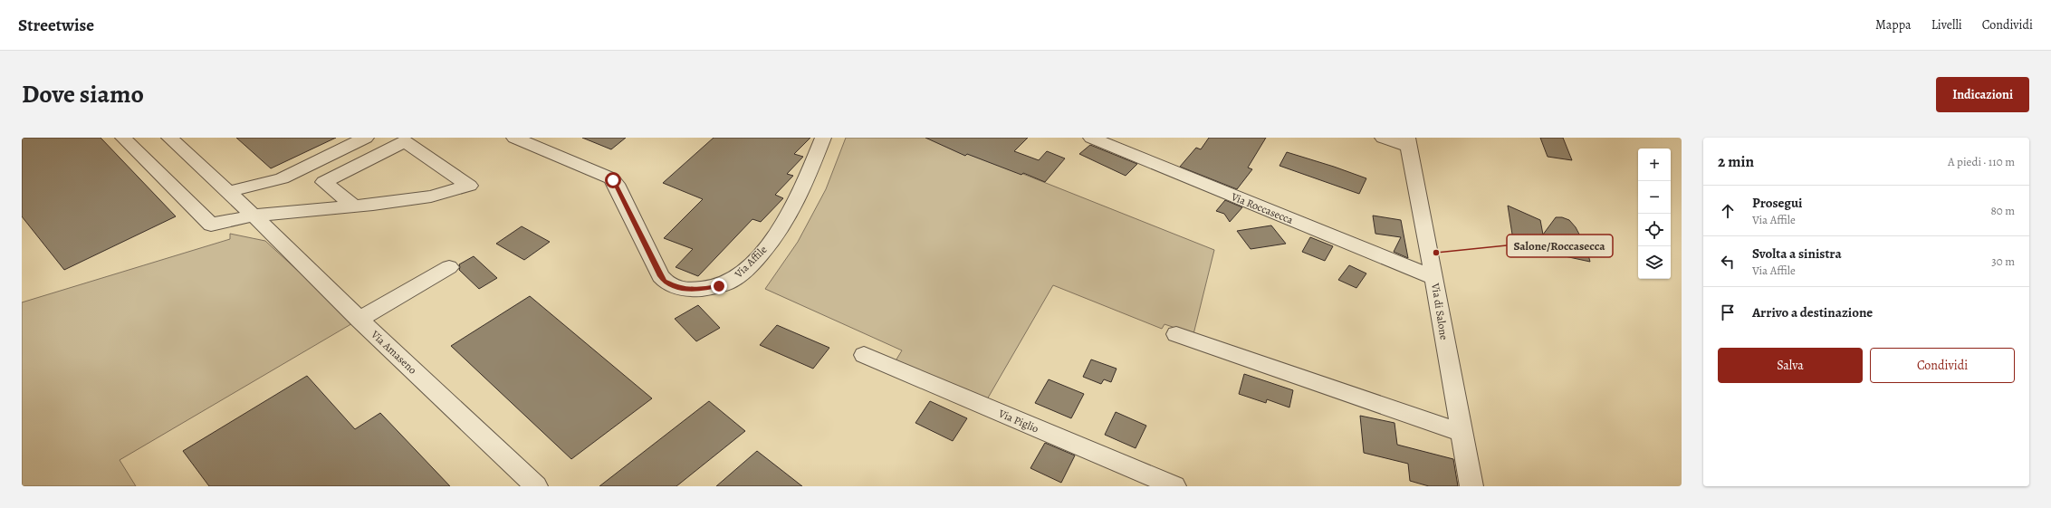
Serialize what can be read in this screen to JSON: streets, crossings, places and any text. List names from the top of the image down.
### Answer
{
  "streets": {
    "street": [
      "Via Roccasecca",
      "Via Affile",
      "Via di Salone",
      "Via Amaseno",
      "Via Piglio"
    ]
  },
  "crossings": [
    ["Via Roccasecca", "Via di Salone"]
  ],
  "places": ["Salone/Roccasecca"],
  "page": {
    "header": "Streetwise",
    "nav": ["Mappa", "Livelli", "Condividi"],
    "title": "Dove siamo",
    "buttons": [
      "Indicazioni",
      ["Salva", "Condividi"]
    ],
    "heading": ["2 min", "A piedi · 110 m"],
    "map_buttons": ["+", "−"],
    "list": [
      ["Prosegui", "Via Affile", "80 m"],
      ["Svolta a sinistra", "Via Affile", "30 m"],
      "Arrivo a destinazione"
    ]
  }
}
